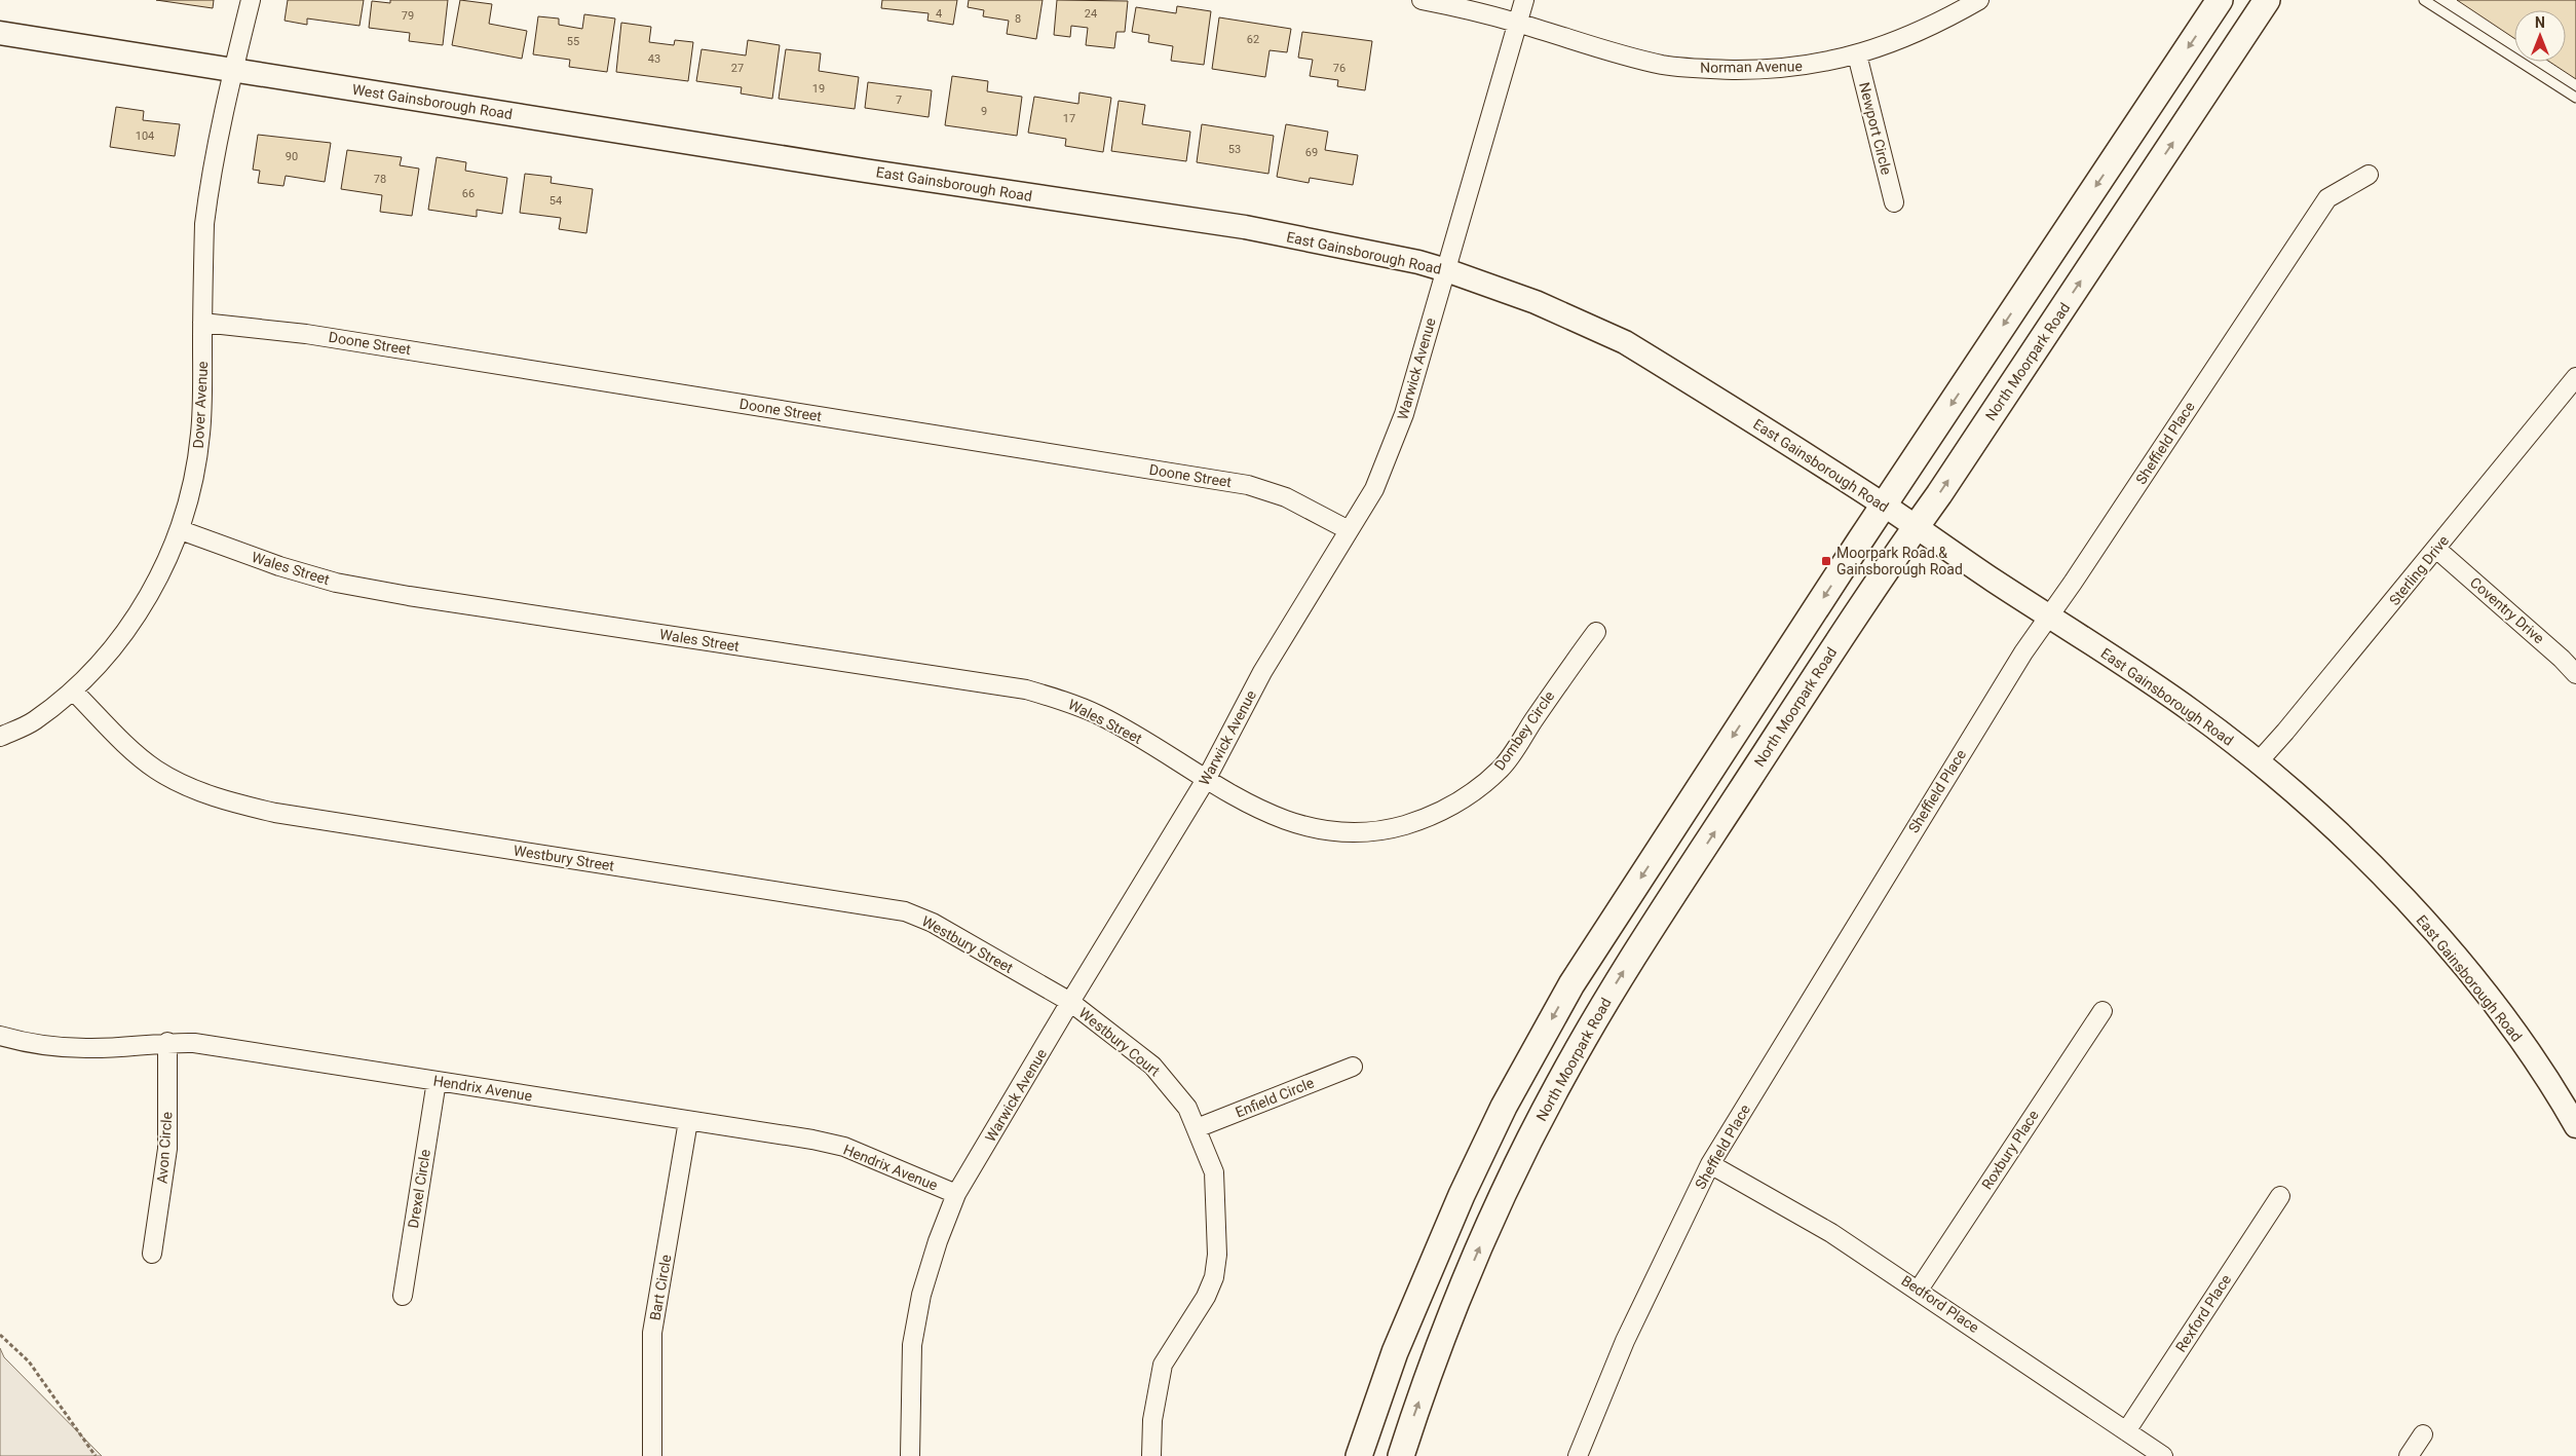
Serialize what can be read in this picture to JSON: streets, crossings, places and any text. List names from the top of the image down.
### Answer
{
  "streets": {
    "main road": ["North Moorpark Road"],
    "street": [
      "Norman Avenue",
      "West Gainsborough Road",
      "Newport Circle",
      "East Gainsborough Road",
      "Doone Street",
      "Warwick Avenue",
      "Dover Avenue",
      "Sheffield Place",
      "Wales Street",
      "Sterling Drive",
      "Coventry Drive",
      "Dombey Circle",
      "Westbury Street",
      "Westbury Court",
      "Hendrix Avenue",
      "Enfield Circle",
      "Avon Circle",
      "Roxbury Place",
      "Drexel Circle",
      "Bart Circle",
      "Bedford Place",
      "Rexford Place"
    ]
  },
  "crossings": [
    ["Norman Avenue", "Newport Circle"],
    ["Norman Avenue", "Warwick Avenue"],
    ["West Gainsborough Road", "East Gainsborough Road"],
    ["West Gainsborough Road", "Dover Avenue"],
    ["East Gainsborough Road", "North Moorpark Road"],
    ["East Gainsborough Road", "Warwick Avenue"],
    ["East Gainsborough Road", "Sheffield Place"],
    ["East Gainsborough Road", "Sterling Drive"],
    ["Doone Street", "Warwick Avenue"],
    ["Doone Street", "Dover Avenue"],
    ["Warwick Avenue", "Wales Street"],
    ["Warwick Avenue", "Dombey Circle"],
    ["Warwick Avenue", "Westbury Street"],
    ["Warwick Avenue", "Westbury Court"],
    ["Warwick Avenue", "Hendrix Avenue"],
    ["Dover Avenue", "Wales Street"],
    ["Dover Avenue", "Westbury Street"],
    ["Sheffield Place", "Bedford Place"],
    ["Wales Street", "Dombey Circle"],
    ["Sterling Drive", "Coventry Drive"],
    ["Westbury Street", "Westbury Court"],
    ["Westbury Court", "Enfield Circle"],
    ["Hendrix Avenue", "Avon Circle"],
    ["Hendrix Avenue", "Drexel Circle"],
    ["Hendrix Avenue", "Bart Circle"],
    ["Roxbury Place", "Bedford Place"],
    ["Bedford Place", "Rexford Place"]
  ],
  "places": {
    "transit": ["Moorpark Road & Gainsborough Road"]
  },
  "house_numbers": [
    "4",
    "24",
    "79",
    "8",
    "62",
    "55",
    "43",
    "27",
    "76",
    "19",
    "7",
    "9",
    "17",
    "104",
    "53",
    "69",
    "90",
    "78",
    "66",
    "54"
  ],
  "north": "top"
}
